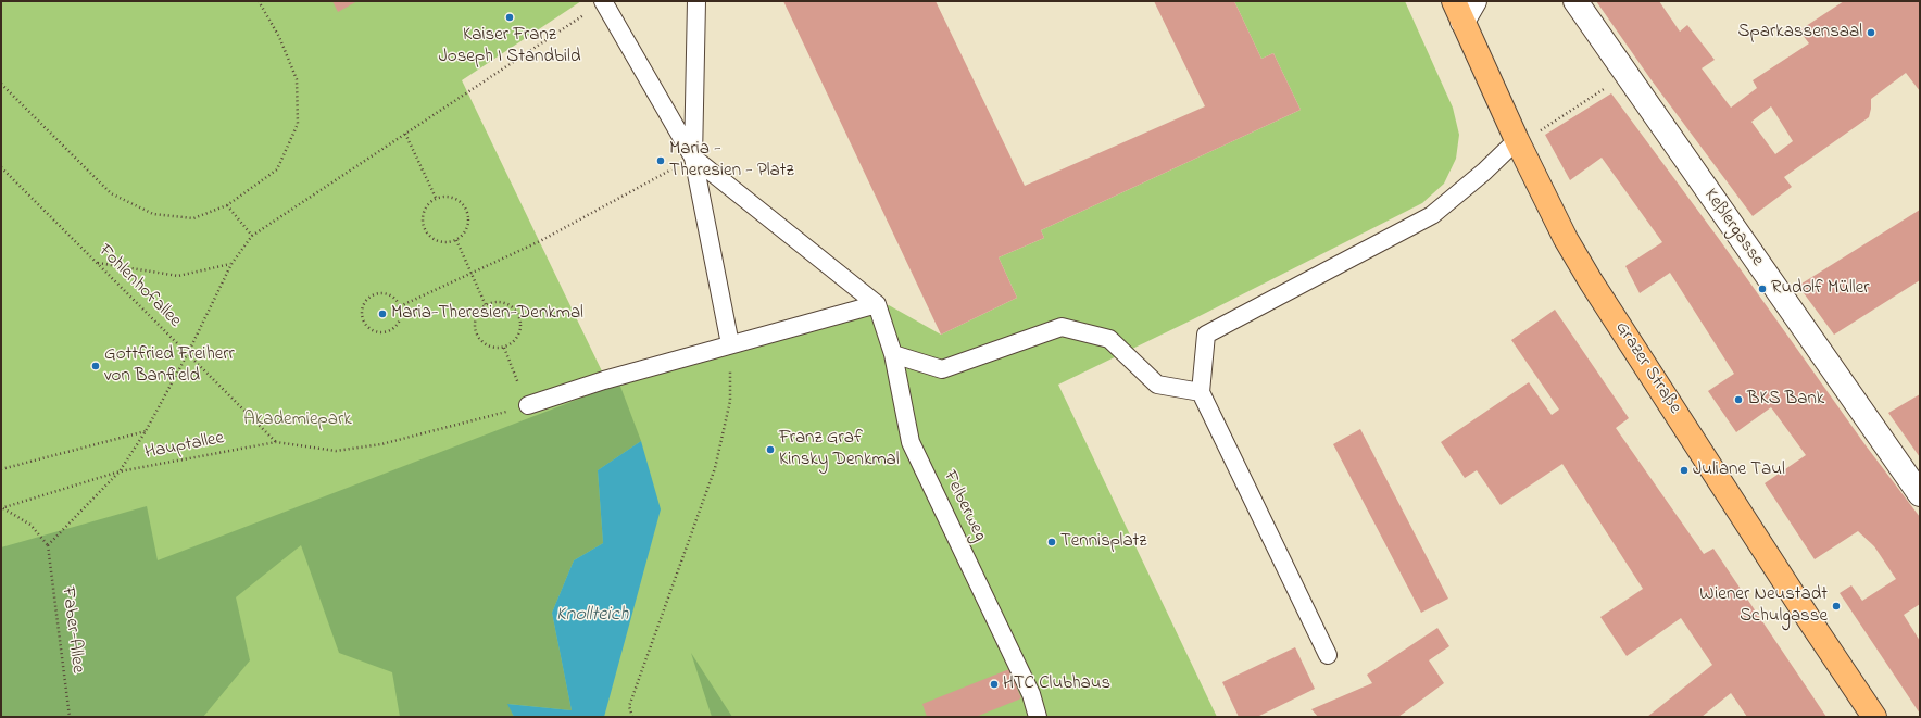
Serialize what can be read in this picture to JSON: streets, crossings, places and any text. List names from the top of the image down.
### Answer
{
  "streets": {
    "main road": ["Grazer Straße"],
    "street": ["Keßlergasse"],
    "lane": ["Felberweg"],
    "path": ["Fohlenhofallee", "Hauptallee", "Faber-Allee"]
  },
  "crossings": [
    ["Fohlenhofallee", "Hauptallee"]
  ],
  "water": ["Knollteich"],
  "parks": ["Akademiepark"],
  "places": [
    "Kaiser Franz Joseph I Standbild",
    "Sparkassensaal",
    "Maria - Theresien - Platz",
    "Rudolf Müller",
    "Maria-Theresien-Denkmal",
    "Gottfried Freiherr von Banfield",
    "BKS Bank",
    "Franz Graf Kinsky Denkmal",
    "Juliane Taul",
    "Tennisplatz",
    "Wiener Neustadt Schulgasse",
    "HTC Clubhaus"
  ]
}
